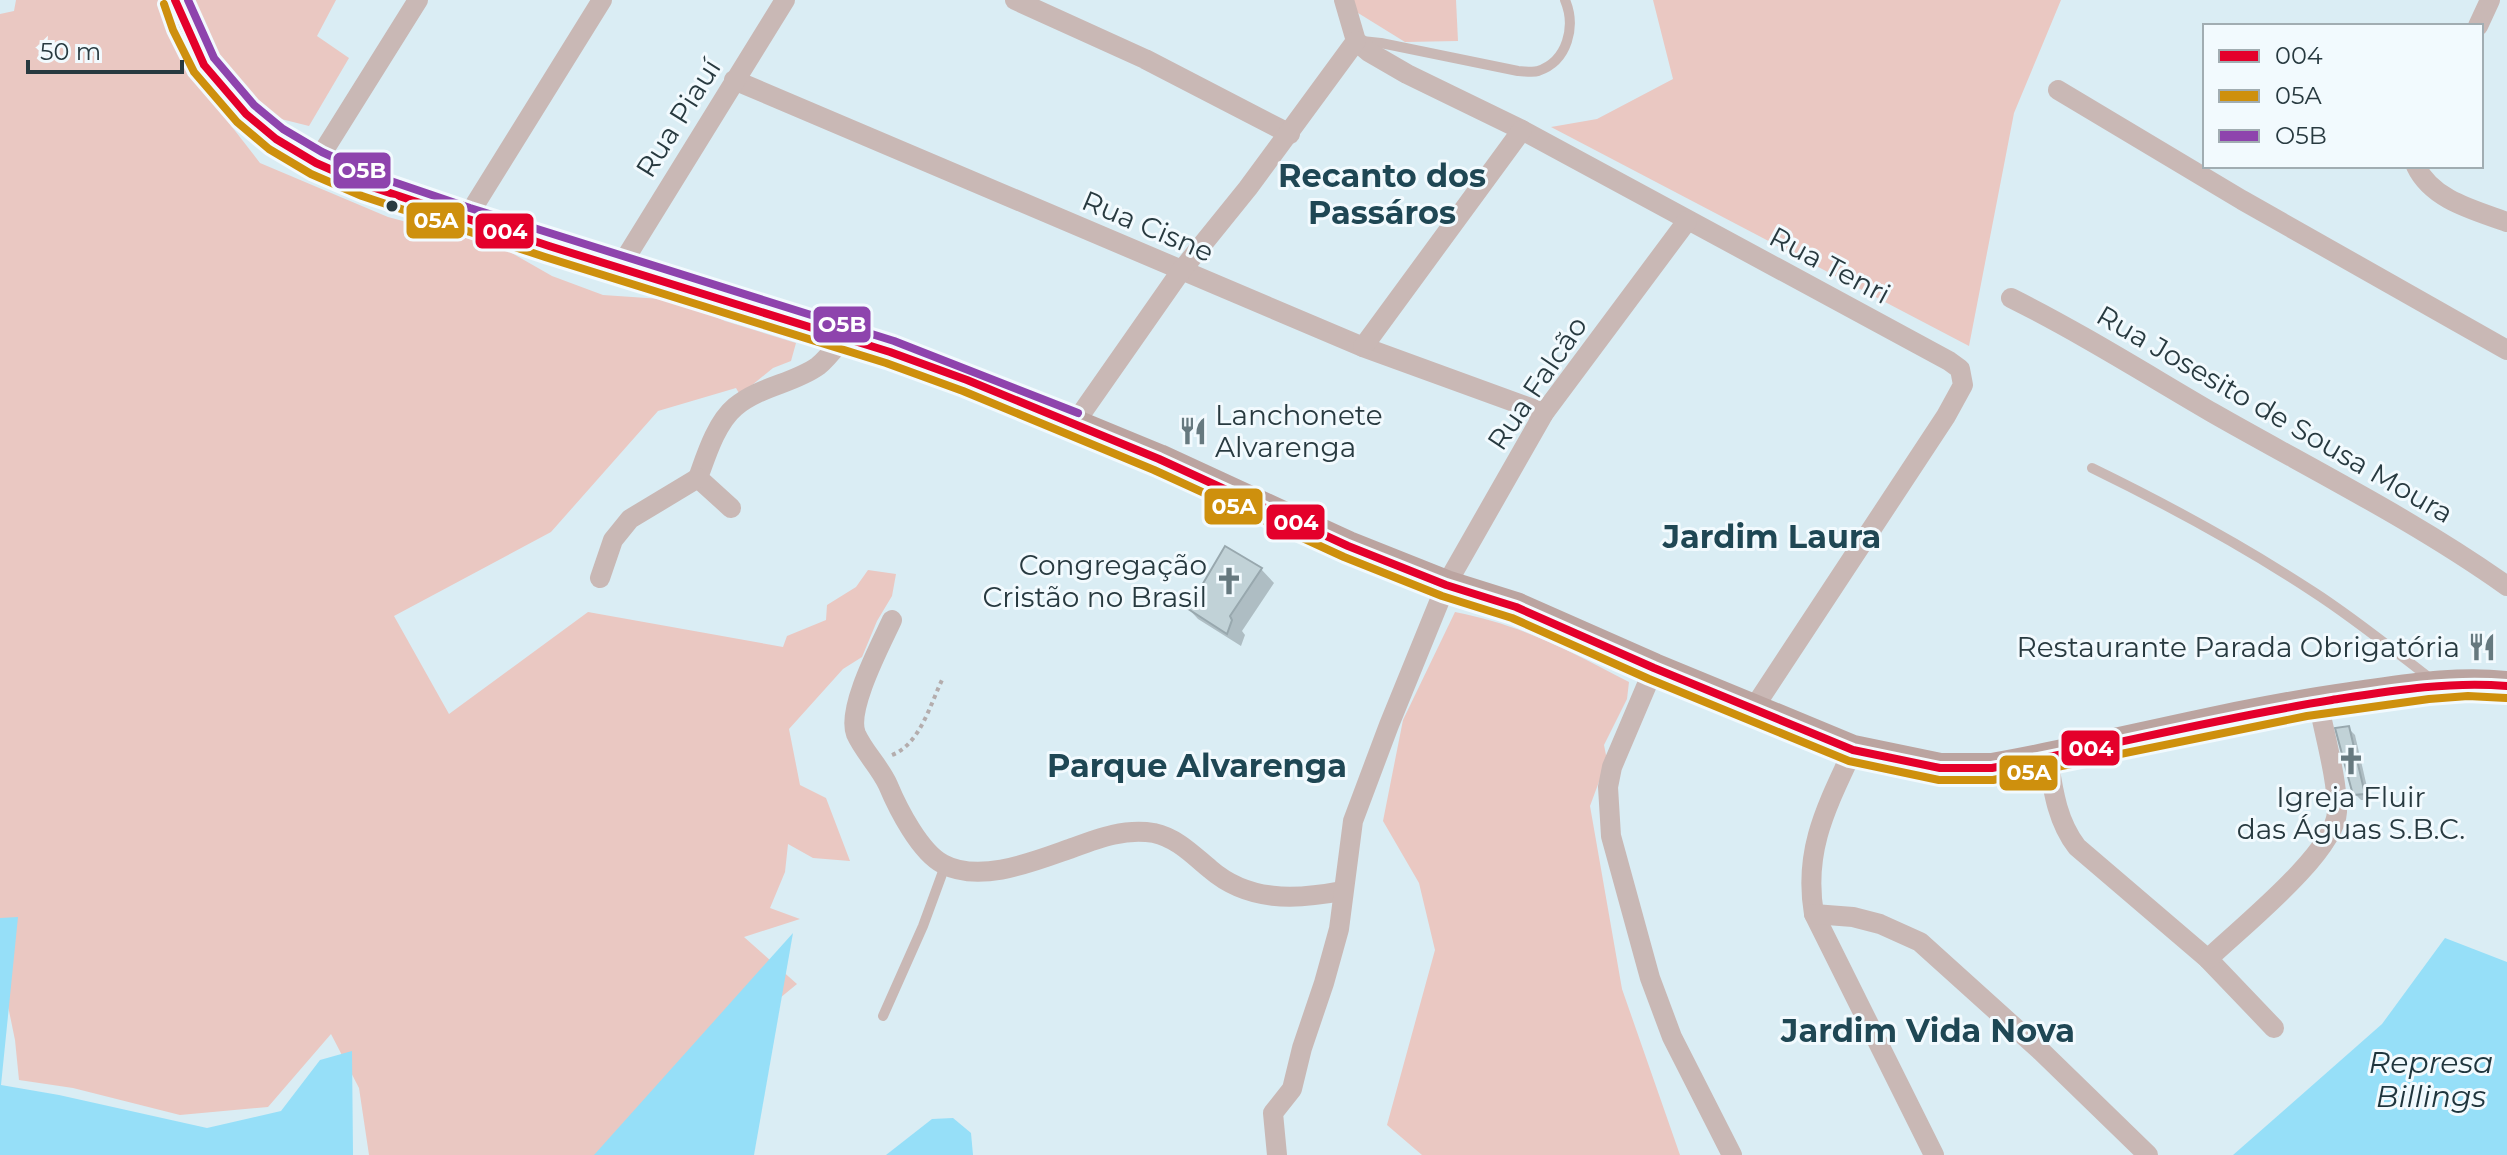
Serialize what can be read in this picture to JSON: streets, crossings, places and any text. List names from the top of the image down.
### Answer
{
  "streets": {
    "street": [
      "Rua Piauí",
      "Rua Cisne",
      "Rua Tenri",
      "Rua Falcão",
      "Rua Josesito de Sousa Moura"
    ]
  },
  "crossings": [
    ["Rua Piauí", "Rua Cisne"],
    ["Rua Cisne", "Rua Falcão"],
    ["Rua Tenri", "Rua Falcão"]
  ],
  "districts": [
    "Recanto dos Passáros",
    "Jardim Laura",
    "Parque Alvarenga",
    "Jardim Vida Nova"
  ],
  "water": ["Represa Billings"],
  "places": {
    "restaurant": ["Lanchonete Alvarenga", "Restaurante Parada Obrigatória"],
    "church": ["Congregação Cristão no Brasil", "Igreja Fluir das Águas S.B.C."]
  },
  "lines": ["transit line 004", "transit line O5B", "transit line 05A"],
  "legend": ["004", "05A", "O5B"],
  "scale_bar": "50 m"
}
